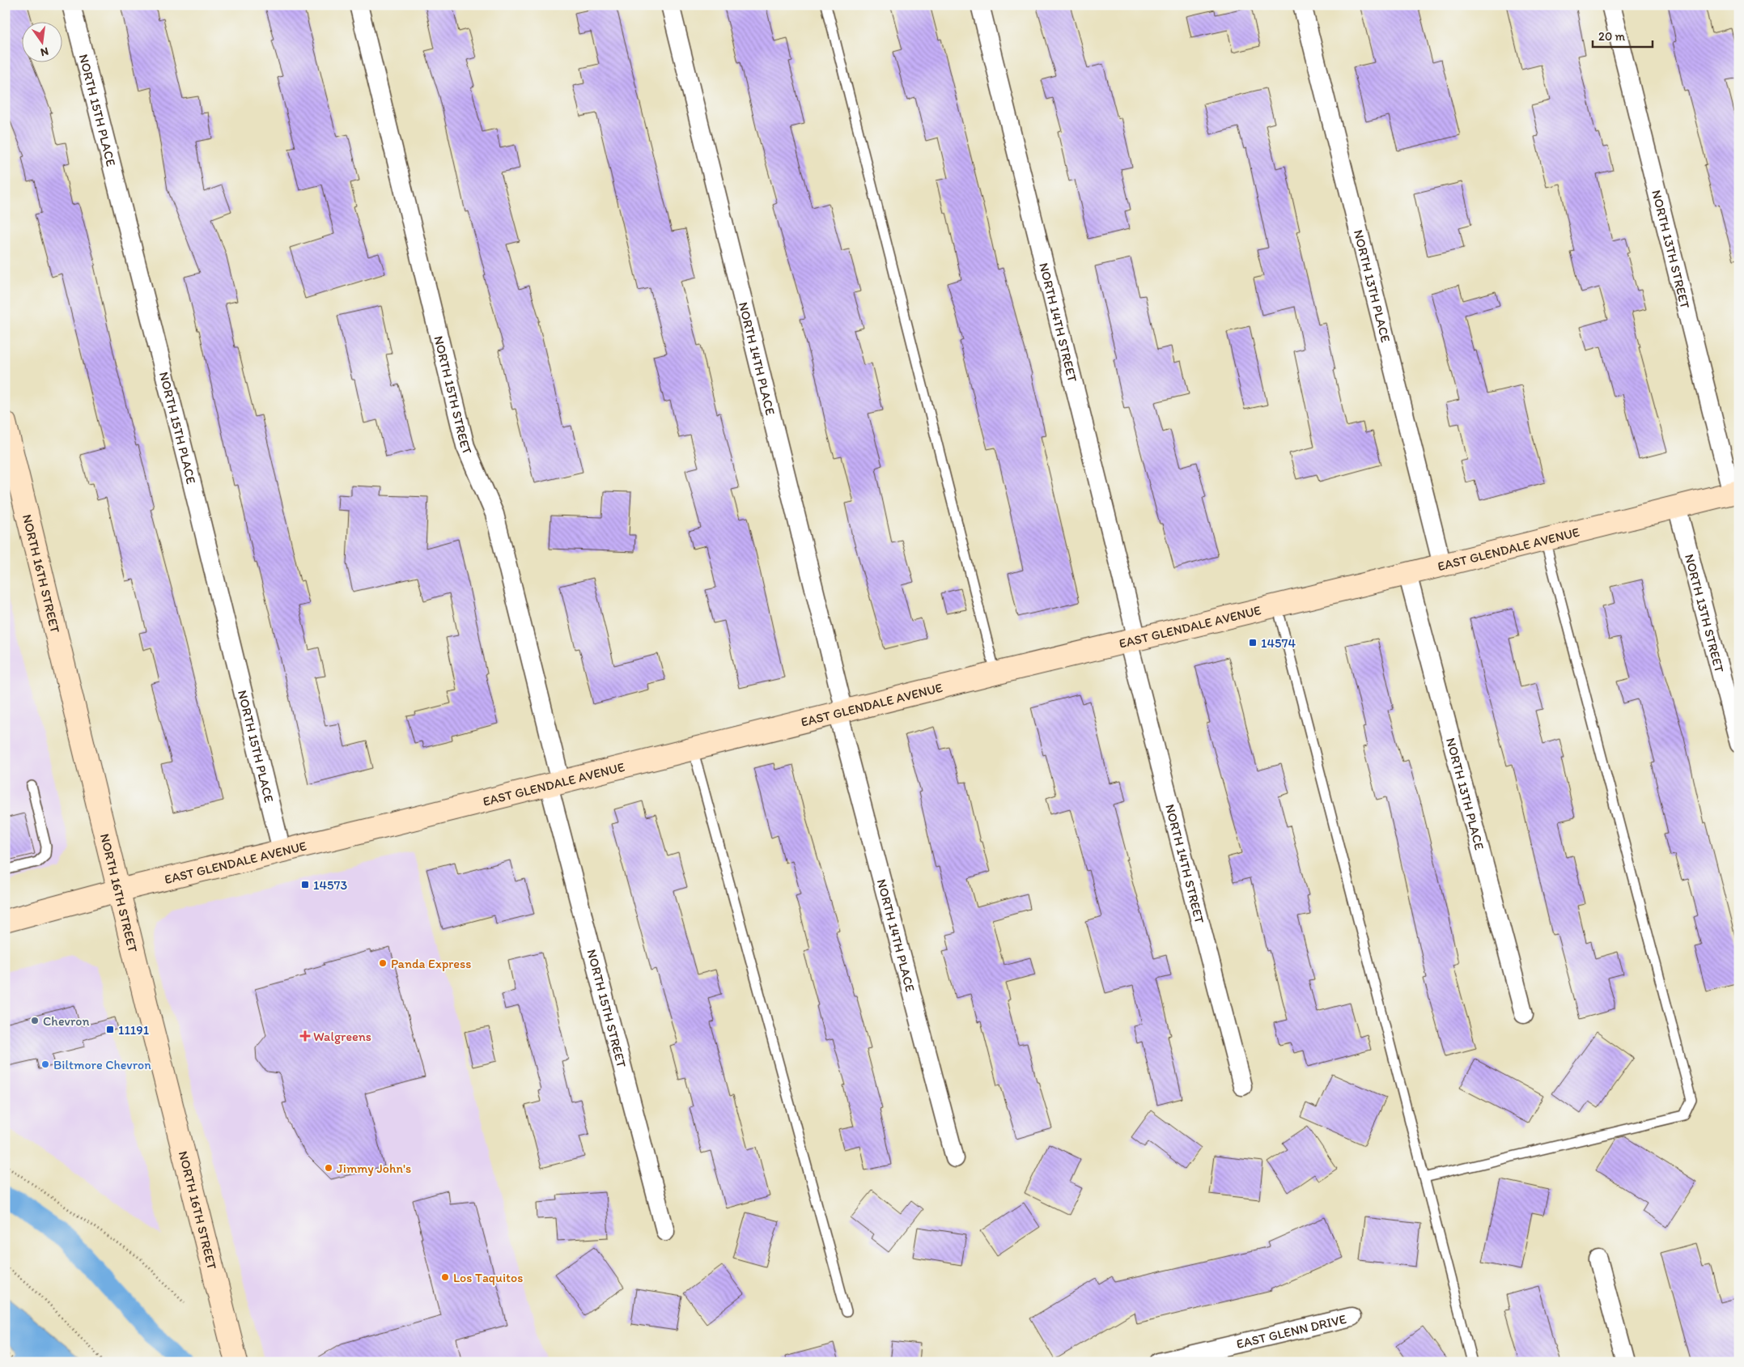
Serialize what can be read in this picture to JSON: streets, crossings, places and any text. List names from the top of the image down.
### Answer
{
  "streets": {
    "main road": ["EAST GLENDALE AVENUE", "NORTH 16TH STREET"],
    "street": [
      "NORTH 15TH PLACE",
      "NORTH 13TH STREET",
      "NORTH 13TH PLACE",
      "NORTH 14TH STREET",
      "NORTH 14TH PLACE",
      "NORTH 15TH STREET",
      "EAST GLENN DRIVE"
    ]
  },
  "crossings": [
    ["NORTH 15TH PLACE", "EAST GLENDALE AVENUE"],
    ["NORTH 13TH STREET", "EAST GLENDALE AVENUE"],
    ["NORTH 13TH PLACE", "EAST GLENDALE AVENUE"],
    ["NORTH 14TH STREET", "EAST GLENDALE AVENUE"],
    ["NORTH 14TH PLACE", "EAST GLENDALE AVENUE"],
    ["NORTH 15TH STREET", "EAST GLENDALE AVENUE"],
    ["EAST GLENDALE AVENUE", "NORTH 16TH STREET"]
  ],
  "places": {
    "transit": ["14574", "14573", "11191"],
    "other": [
      "Panda Express",
      "Chevron",
      "Biltmore Chevron",
      "Jimmy John's",
      "Los Taquitos"
    ],
    "health": ["Walgreens"]
  },
  "scale_bar": "20 m",
  "north": "bottom"
}
